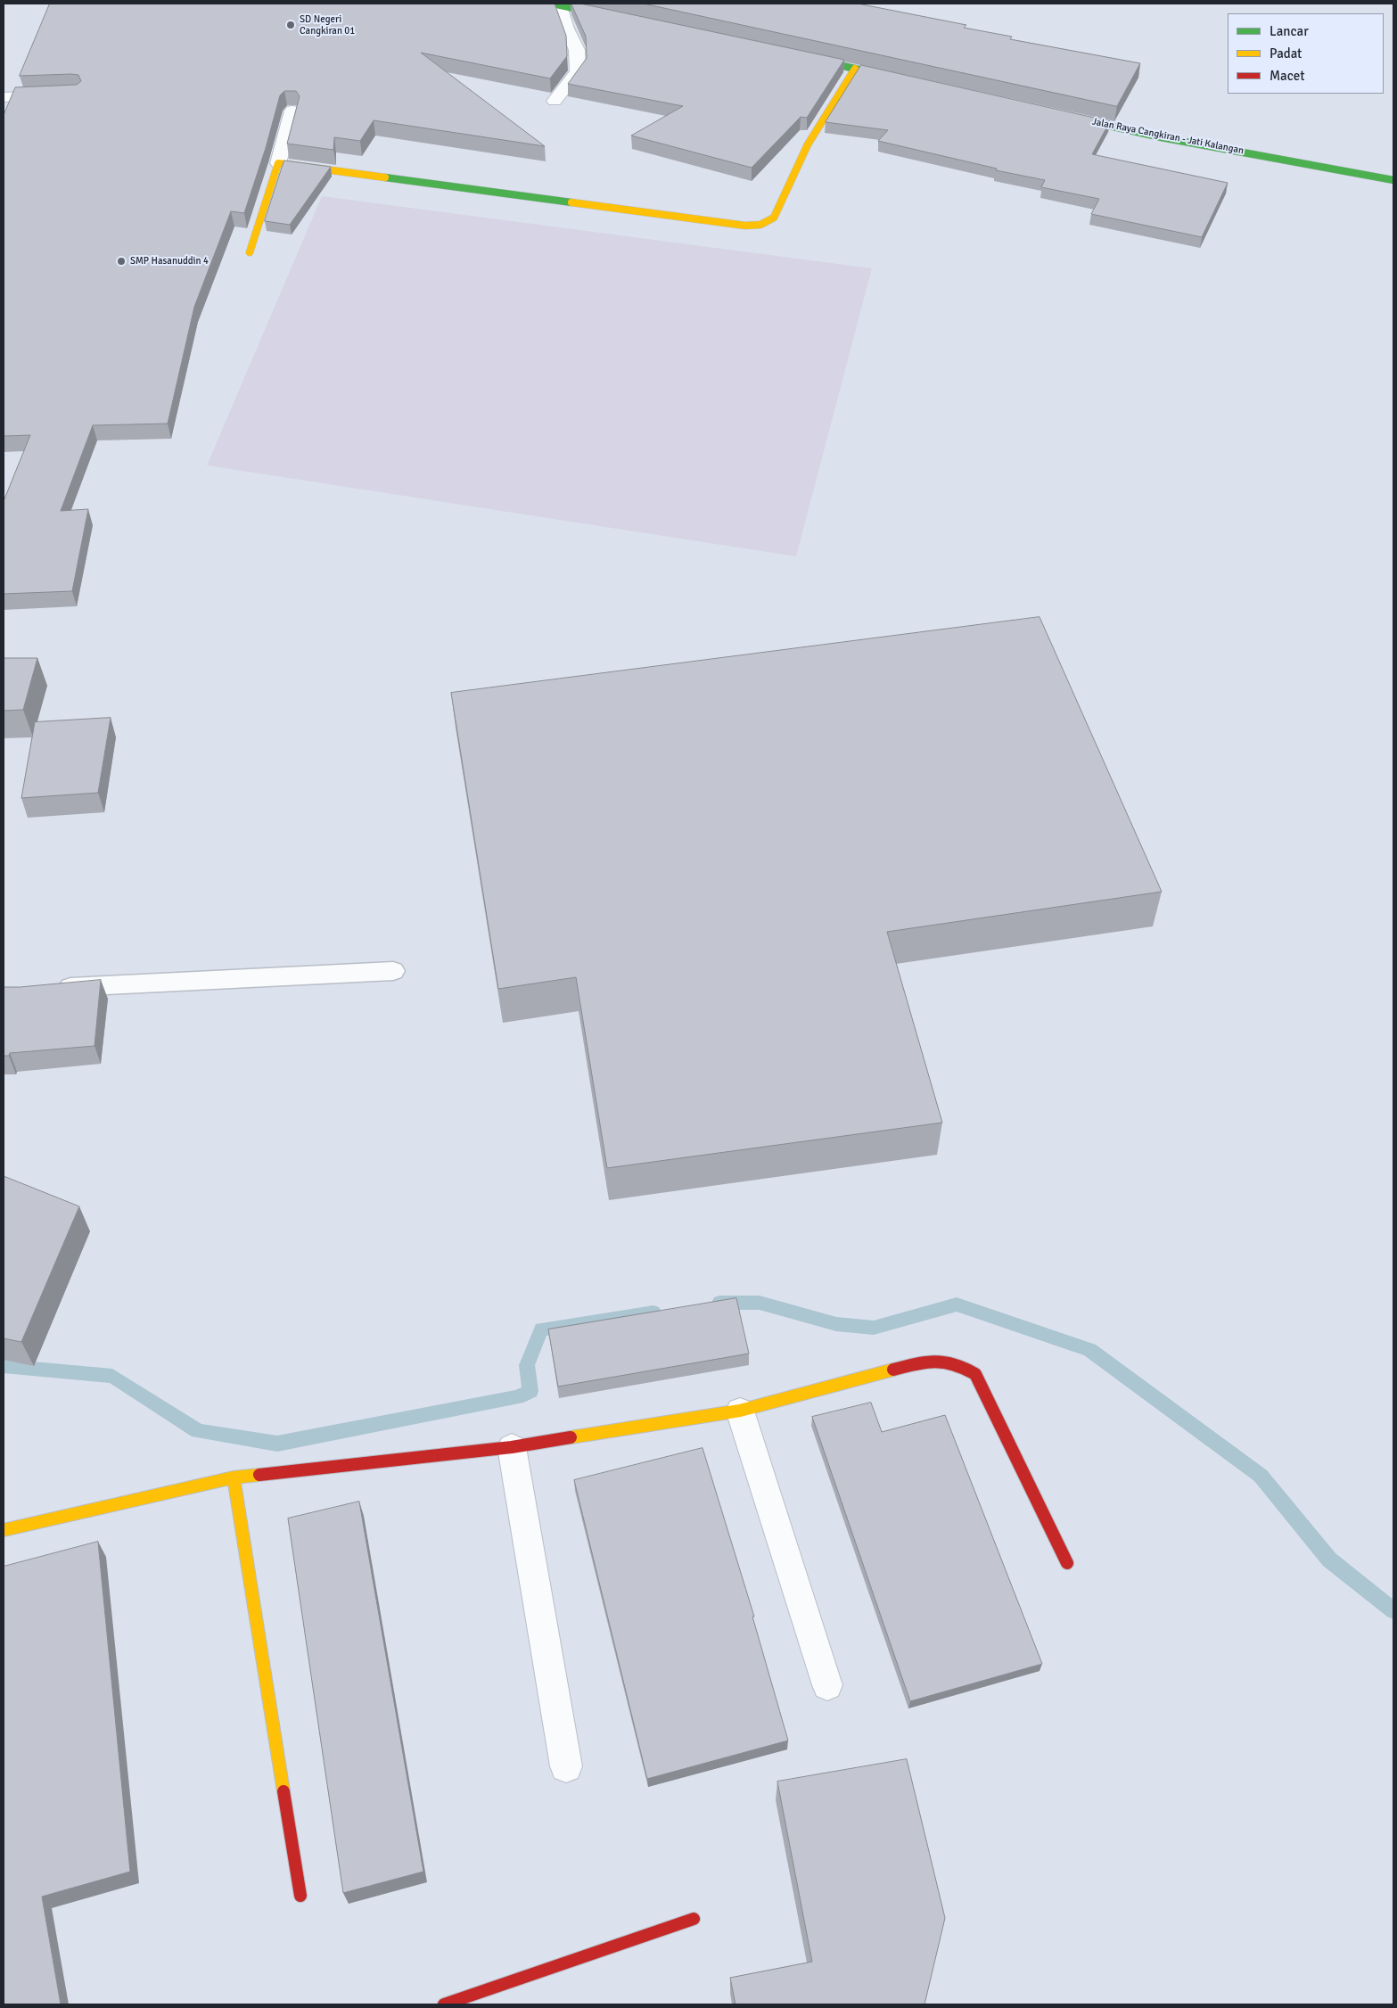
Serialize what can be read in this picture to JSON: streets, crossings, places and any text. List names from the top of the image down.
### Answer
{
  "streets": {
    "street": ["Jalan Raya Cangkiran - Jati Kalangan"]
  },
  "places": ["SD Negeri Cangkiran 01", "SMP Hasanuddin 4"],
  "legend": ["Lancar", "Padat", "Macet"]
}
